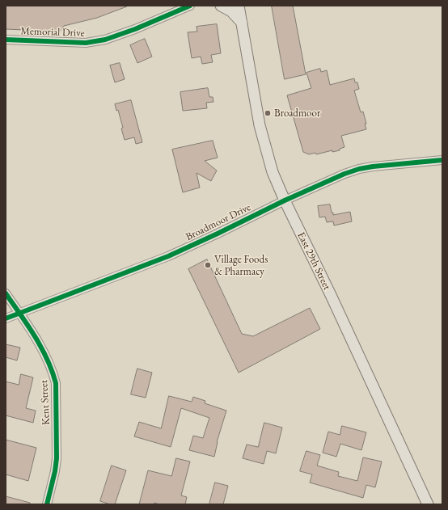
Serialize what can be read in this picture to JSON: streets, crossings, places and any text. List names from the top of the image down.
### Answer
{
  "streets": {
    "main road": ["East 29th Street"],
    "street": ["Memorial Drive", "Broadmoor Drive", "Kent Street"]
  },
  "crossings": [
    ["Broadmoor Drive", "East 29th Street"],
    ["Broadmoor Drive", "Kent Street"]
  ],
  "places": ["Broadmoor", "Village Foods & Pharmacy"]
}
